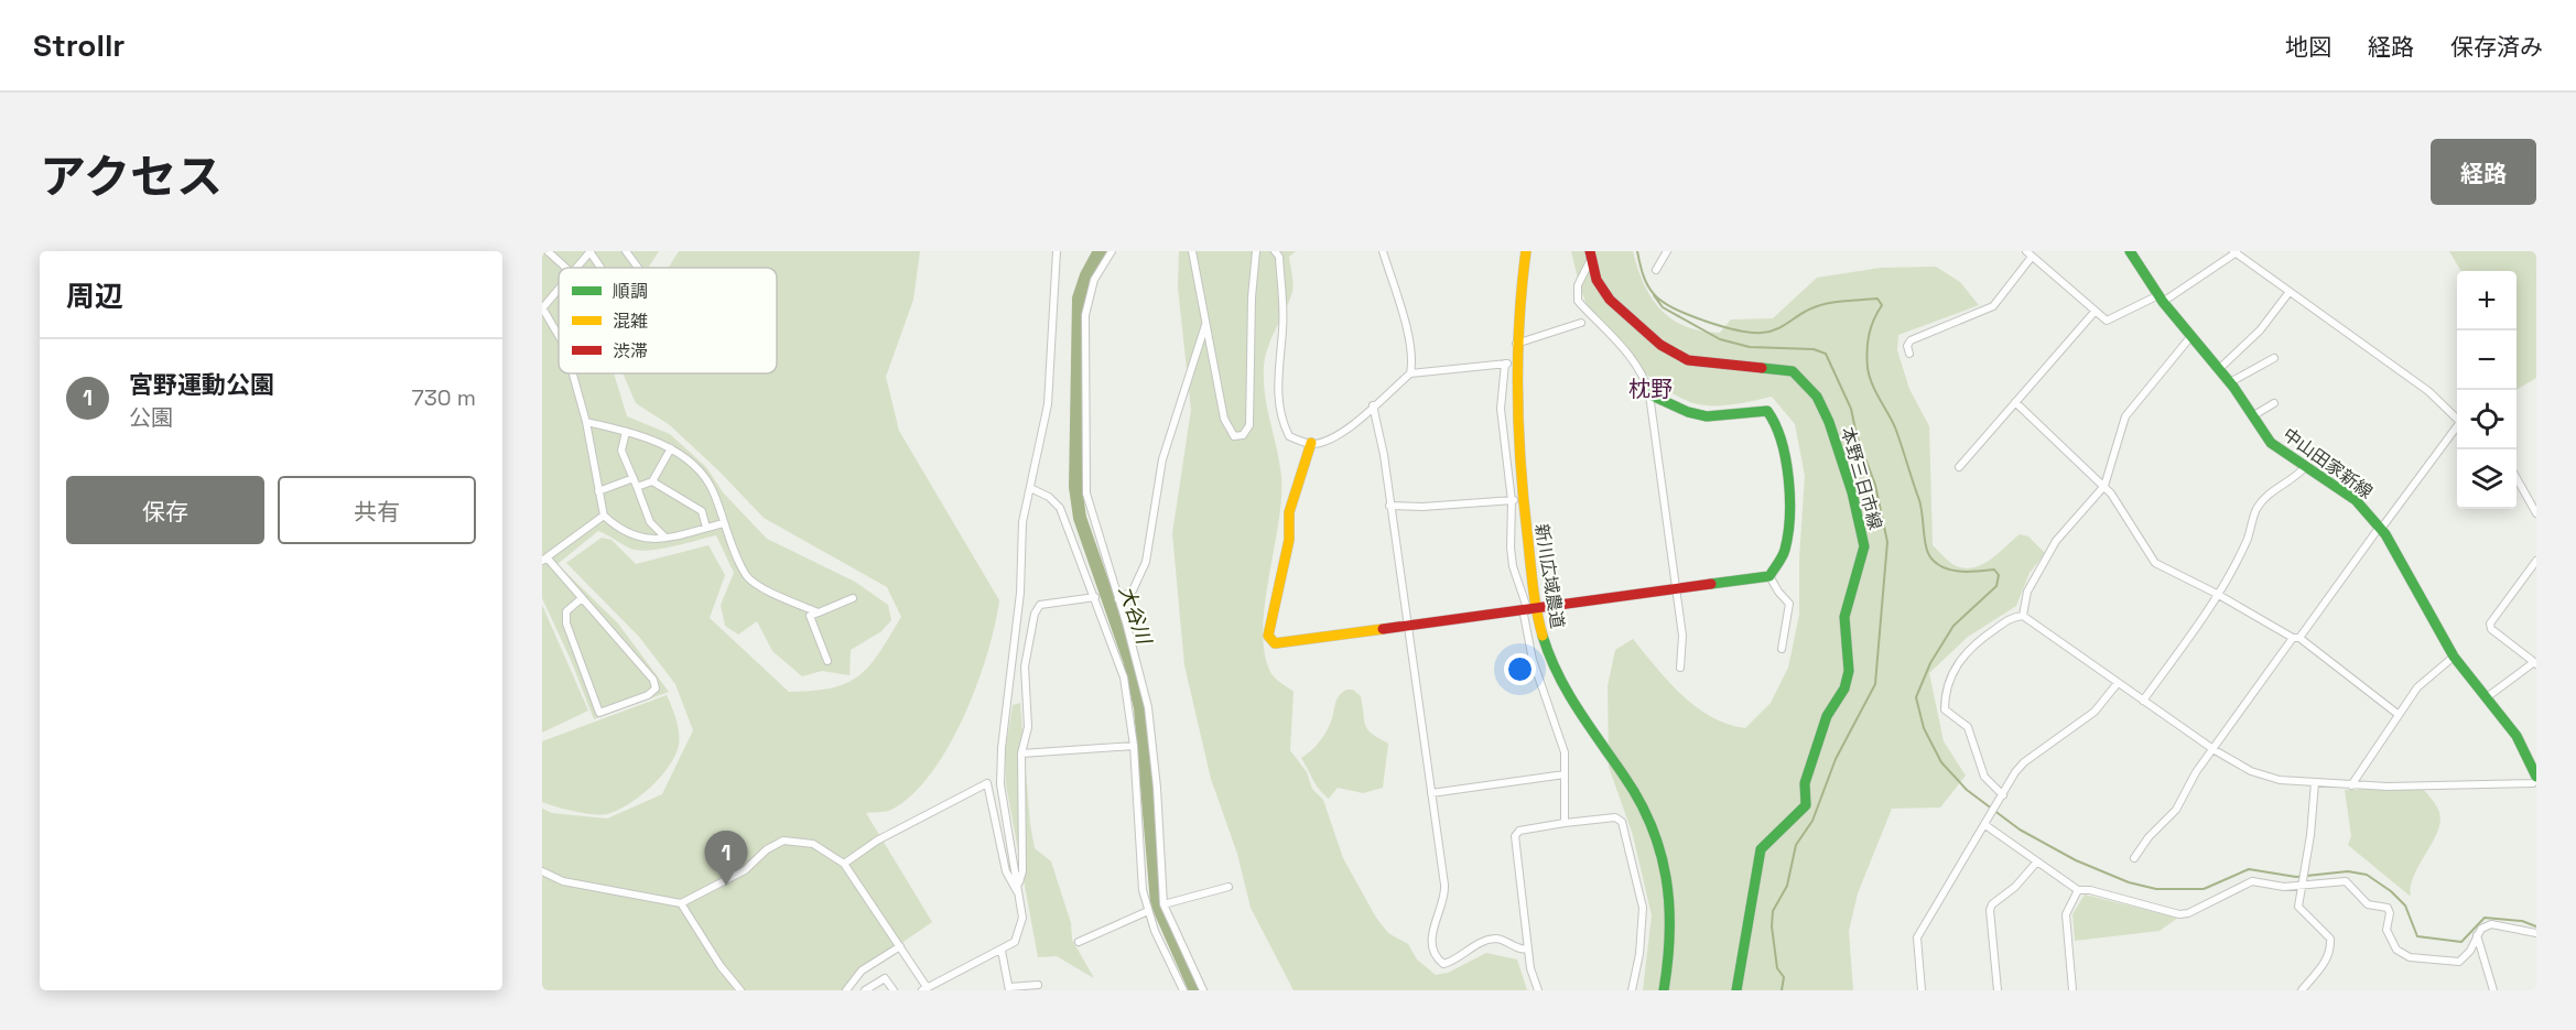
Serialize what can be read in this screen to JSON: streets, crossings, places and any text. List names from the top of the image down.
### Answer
{
  "streets": {
    "street": ["中山田家新線", "本野三日市線", "新川広域農道"]
  },
  "districts": ["枕野"],
  "water": ["大谷川"],
  "legend": ["順調", "混雑", "渋滞"],
  "page": {
    "header": "Strollr",
    "nav": ["地図", "経路", "保存済み"],
    "title": "アクセス",
    "buttons": [
      "経路",
      ["保存", "共有"]
    ],
    "heading": "周辺",
    "map_buttons": ["+", "−"],
    "list": [
      {
        "mark": "1",
        "name": "宮野運動公園",
        "note": "公園",
        "value": "730 m"
      }
    ],
    "pins": "1"
  }
}
